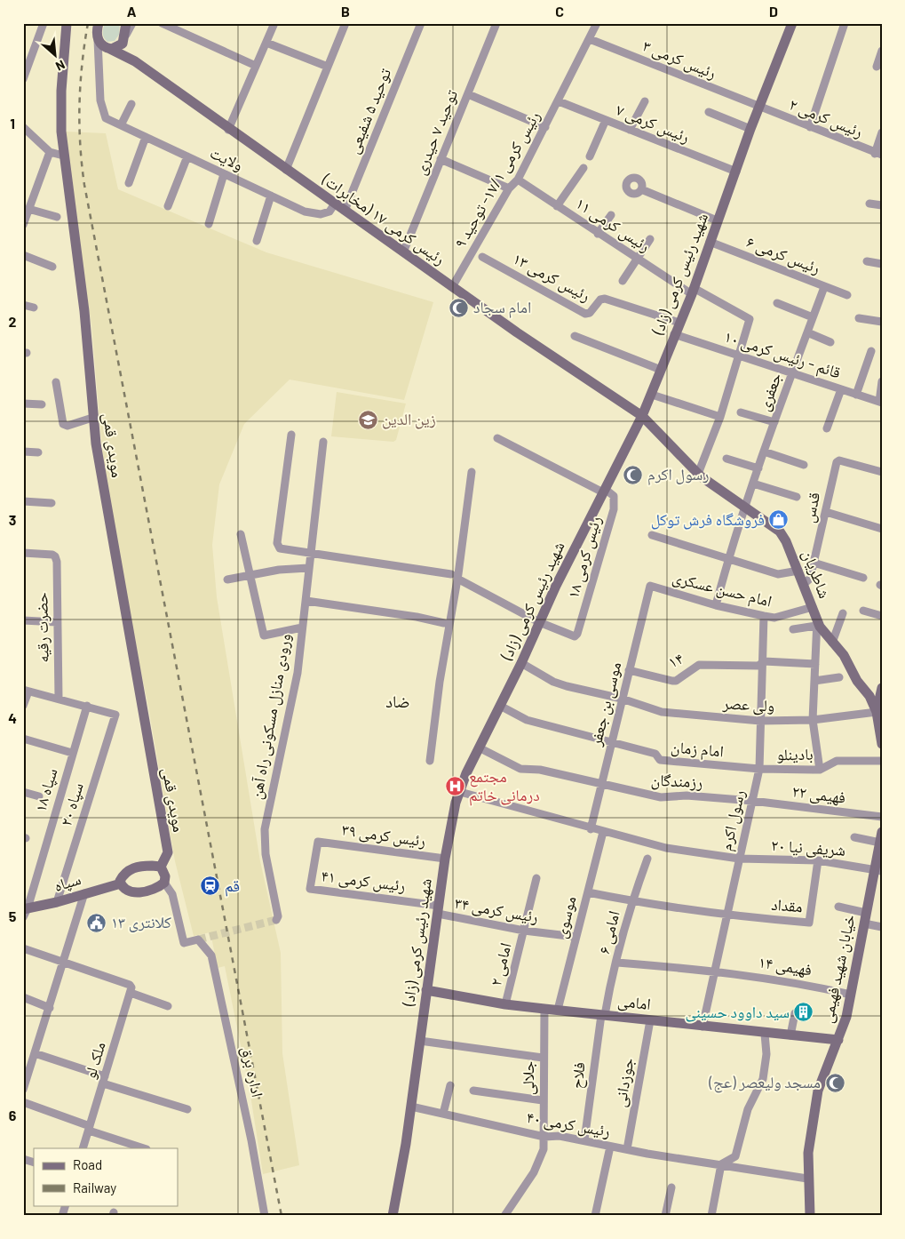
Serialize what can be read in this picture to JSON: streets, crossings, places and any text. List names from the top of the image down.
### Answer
{
  "streets": {
    "street": [
      "رئیس کرمی ۳",
      "توحید ۵ شفیعی",
      "رئیس کرمی ۲",
      "رئیس کرمی ۷",
      "توحید ۷ حیدری",
      "ولایت",
      "رئیس کرمی ۱۷/۱- توحید ۹",
      "رئیس کرمی ۱۷ (مخابرات)",
      "رئیس کرمی ۱۱",
      "رئیس کرمی ۶",
      "شهید رئیس کرمی (زاد)",
      "رئیس کرمی ۱۳",
      "قائم - رئیس کرمی ۱۰",
      "جعفری",
      "مویدی قمی",
      "قدس",
      "رئیس کرمی ۱۸",
      "شاطریان",
      "امام حسن عسکری",
      "حضرت رقیه",
      "۱۴",
      "موسی بن جعفر",
      "ولی عصر",
      "ورودی منازل مسکونی راه آهن",
      "امام زمان",
      "بادینلو",
      "رزمندگان",
      "سپاه ۱۸",
      "فهیمی ۲۲",
      "سپاه ۲۰",
      "رسول اکرم",
      "رئیس کرمی ۳۹",
      "۲۰ شریفی نیا",
      "رئیس کرمی ۴۱",
      "سپاه",
      "مقداد",
      "رئیس کرمی ۳۴",
      "موسوی",
      "امامی ۶",
      "امامی ۲",
      "فهیمی ۱۴",
      "خیابان شهید فهیمی",
      "امامی",
      "ملک لو",
      "اداره برق",
      "فلاح",
      "جلالی",
      "جوزدانی",
      "رئیس کرمی ۴۰"
    ]
  },
  "crossings": [
    ["رئیس کرمی ۳", "رئیس کرمی ۲"],
    ["رئیس کرمی ۳", "رئیس کرمی ۱۷/۱- توحید ۹"],
    ["رئیس کرمی ۳", "شهید رئیس کرمی (زاد)"],
    ["توحید ۵ شفیعی", "رئیس کرمی ۱۷ (مخابرات)"],
    ["رئیس کرمی ۲", "شهید رئیس کرمی (زاد)"],
    ["رئیس کرمی ۷", "رئیس کرمی ۱۷/۱- توحید ۹"],
    ["رئیس کرمی ۷", "شهید رئیس کرمی (زاد)"],
    ["توحید ۷ حیدری", "رئیس کرمی ۱۷ (مخابرات)"],
    ["ولایت", "رئیس کرمی ۱۷ (مخابرات)"],
    ["رئیس کرمی ۱۷/۱- توحید ۹", "رئیس کرمی ۱۷ (مخابرات)"],
    ["رئیس کرمی ۱۷/۱- توحید ۹", "رئیس کرمی ۱۱"],
    ["رئیس کرمی ۱۷ (مخابرات)", "شهید رئیس کرمی (زاد)"],
    ["رئیس کرمی ۱۷ (مخابرات)", "شاطریان"],
    ["رئیس کرمی ۱۱", "شهید رئیس کرمی (زاد)"],
    ["رئیس کرمی ۱۱", "قائم - رئیس کرمی ۱۰"],
    ["رئیس کرمی ۶", "شهید رئیس کرمی (زاد)"],
    ["رئیس کرمی ۶", "جعفری"],
    ["شهید رئیس کرمی (زاد)", "رئیس کرمی ۱۳"],
    ["شهید رئیس کرمی (زاد)", "قائم - رئیس کرمی ۱۰"],
    ["شهید رئیس کرمی (زاد)", "رئیس کرمی ۱۸"],
    ["شهید رئیس کرمی (زاد)", "ولی عصر"],
    ["شهید رئیس کرمی (زاد)", "امام زمان"],
    ["شهید رئیس کرمی (زاد)", "رزمندگان"],
    ["شهید رئیس کرمی (زاد)", "رئیس کرمی ۳۹"],
    ["شهید رئیس کرمی (زاد)", "۲۰ شریفی نیا"],
    ["شهید رئیس کرمی (زاد)", "رئیس کرمی ۴۱"],
    ["شهید رئیس کرمی (زاد)", "رئیس کرمی ۳۴"],
    ["شهید رئیس کرمی (زاد)", "امامی"],
    ["شهید رئیس کرمی (زاد)", "رئیس کرمی ۴۰"],
    ["قائم - رئیس کرمی ۱۰", "جعفری"],
    ["جعفری", "شاطریان"],
    ["جعفری", "امام حسن عسکری"],
    ["قدس", "شاطریان"],
    ["شاطریان", "امام حسن عسکری"],
    ["شاطریان", "ولی عصر"],
    ["امام حسن عسکری", "موسی بن جعفر"],
    ["امام حسن عسکری", "رسول اکرم"],
    ["۱۴", "موسی بن جعفر"],
    ["۱۴", "رسول اکرم"],
    ["موسی بن جعفر", "ولی عصر"],
    ["موسی بن جعفر", "امام زمان"],
    ["موسی بن جعفر", "رزمندگان"],
    ["موسی بن جعفر", "۲۰ شریفی نیا"],
    ["ولی عصر", "رسول اکرم"],
    ["امام زمان", "بادینلو"],
    ["امام زمان", "رسول اکرم"],
    ["بادینلو", "رسول اکرم"],
    ["رزمندگان", "فهیمی ۲۲"],
    ["رزمندگان", "رسول اکرم"],
    ["سپاه ۱۸", "سپاه ۲۰"],
    ["سپاه ۱۸", "سپاه"],
    ["فهیمی ۲۲", "رسول اکرم"],
    ["سپاه ۲۰", "سپاه"],
    ["رسول اکرم", "۲۰ شریفی نیا"],
    ["رسول اکرم", "مقداد"],
    ["رسول اکرم", "فهیمی ۱۴"],
    ["رسول اکرم", "امامی"],
    ["رئیس کرمی ۳۹", "رئیس کرمی ۴۱"],
    ["۲۰ شریفی نیا", "مقداد"],
    ["۲۰ شریفی نیا", "موسوی"],
    ["۲۰ شریفی نیا", "خیابان شهید فهیمی"],
    ["رئیس کرمی ۴۱", "رئیس کرمی ۳۴"],
    ["رئیس کرمی ۳۴", "موسوی"],
    ["رئیس کرمی ۳۴", "امامی ۲"],
    ["موسوی", "امامی"],
    ["امامی ۶", "فهیمی ۱۴"],
    ["امامی ۶", "امامی"],
    ["امامی ۶", "فلاح"],
    ["امامی ۲", "امامی"],
    ["فهیمی ۱۴", "خیابان شهید فهیمی"],
    ["خیابان شهید فهیمی", "امامی"],
    ["خیابان شهید فهیمی", "رئیس کرمی ۴۰"],
    ["امامی", "فلاح"],
    ["امامی", "جلالی"],
    ["امامی", "جوزدانی"],
    ["فلاح", "رئیس کرمی ۴۰"],
    ["جلالی", "رئیس کرمی ۴۰"],
    ["جوزدانی", "رئیس کرمی ۴۰"]
  ],
  "districts": ["ضاد"],
  "places": {
    "mosque": ["امام سجاد", "رسول اکرم", "مسجد ولیعصر (عج)"],
    "school or university": ["زین الدین"],
    "shop": ["فروشگاه فرش توکل"],
    "hospital": ["مجتمع درمانی خاتم"],
    "station": ["قم"],
    "public building": ["کلانتری ۱۳"],
    "building": ["سید داوود حسینی"]
  },
  "legend": ["Road", "Railway"],
  "north": "bottom right",
  "grid": {
    "columns": [
      "A",
      "B",
      "C",
      "D"
    ],
    "rows": [
      "1",
      "2",
      "3",
      "4",
      "5",
      "6"
    ]
  }
}
